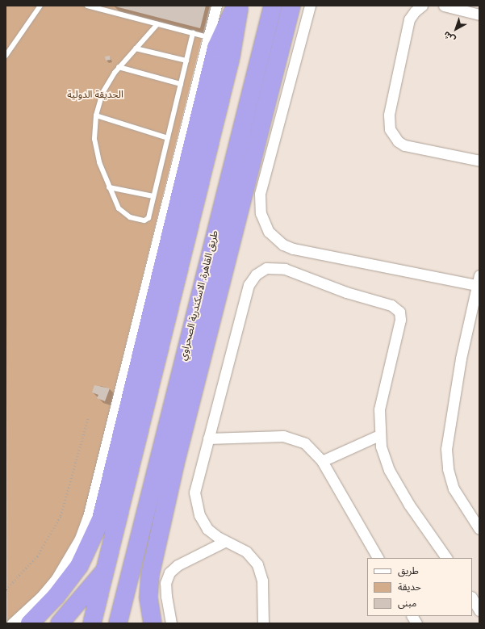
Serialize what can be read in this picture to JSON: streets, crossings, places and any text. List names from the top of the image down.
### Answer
{
  "streets": {
    "highway": ["طريق القاهرة, الاسكندرية الصحراوي"]
  },
  "parks": ["الحديقة الدولية"],
  "legend": ["طريق", "حديقة", "مبنى"],
  "north": "bottom left"
}
